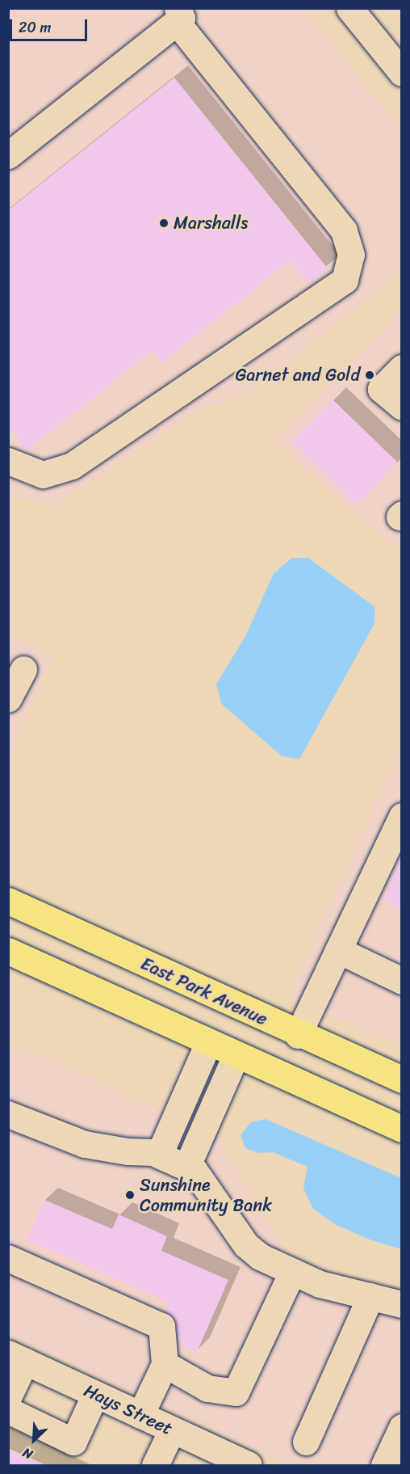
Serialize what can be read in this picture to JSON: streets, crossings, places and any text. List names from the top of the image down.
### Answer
{
  "streets": {
    "main road": ["East Park Avenue"],
    "street": ["Hays Street"]
  },
  "places": ["Marshalls", "Garnet and Gold", "Sunshine Community Bank"],
  "scale_bar": "20 m",
  "north": "bottom left"
}
